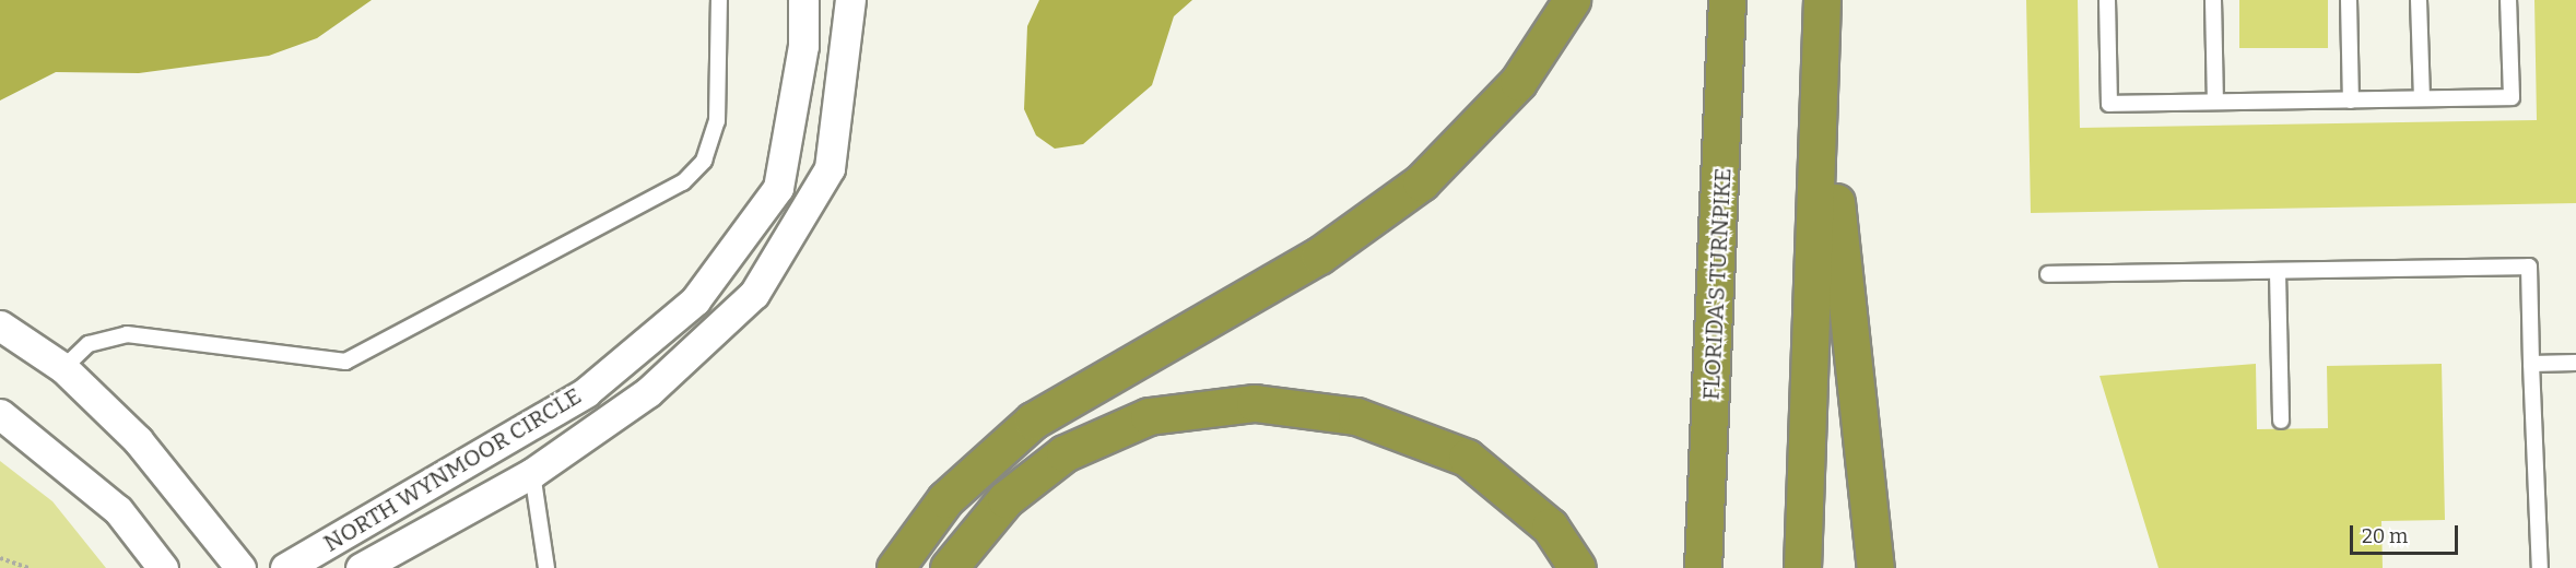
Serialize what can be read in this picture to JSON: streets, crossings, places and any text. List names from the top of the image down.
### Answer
{
  "streets": {
    "highway": ["FLORIDA'S TURNPIKE"],
    "street": ["NORTH WYNMOOR CIRCLE"]
  },
  "scale_bar": "20 m"
}
